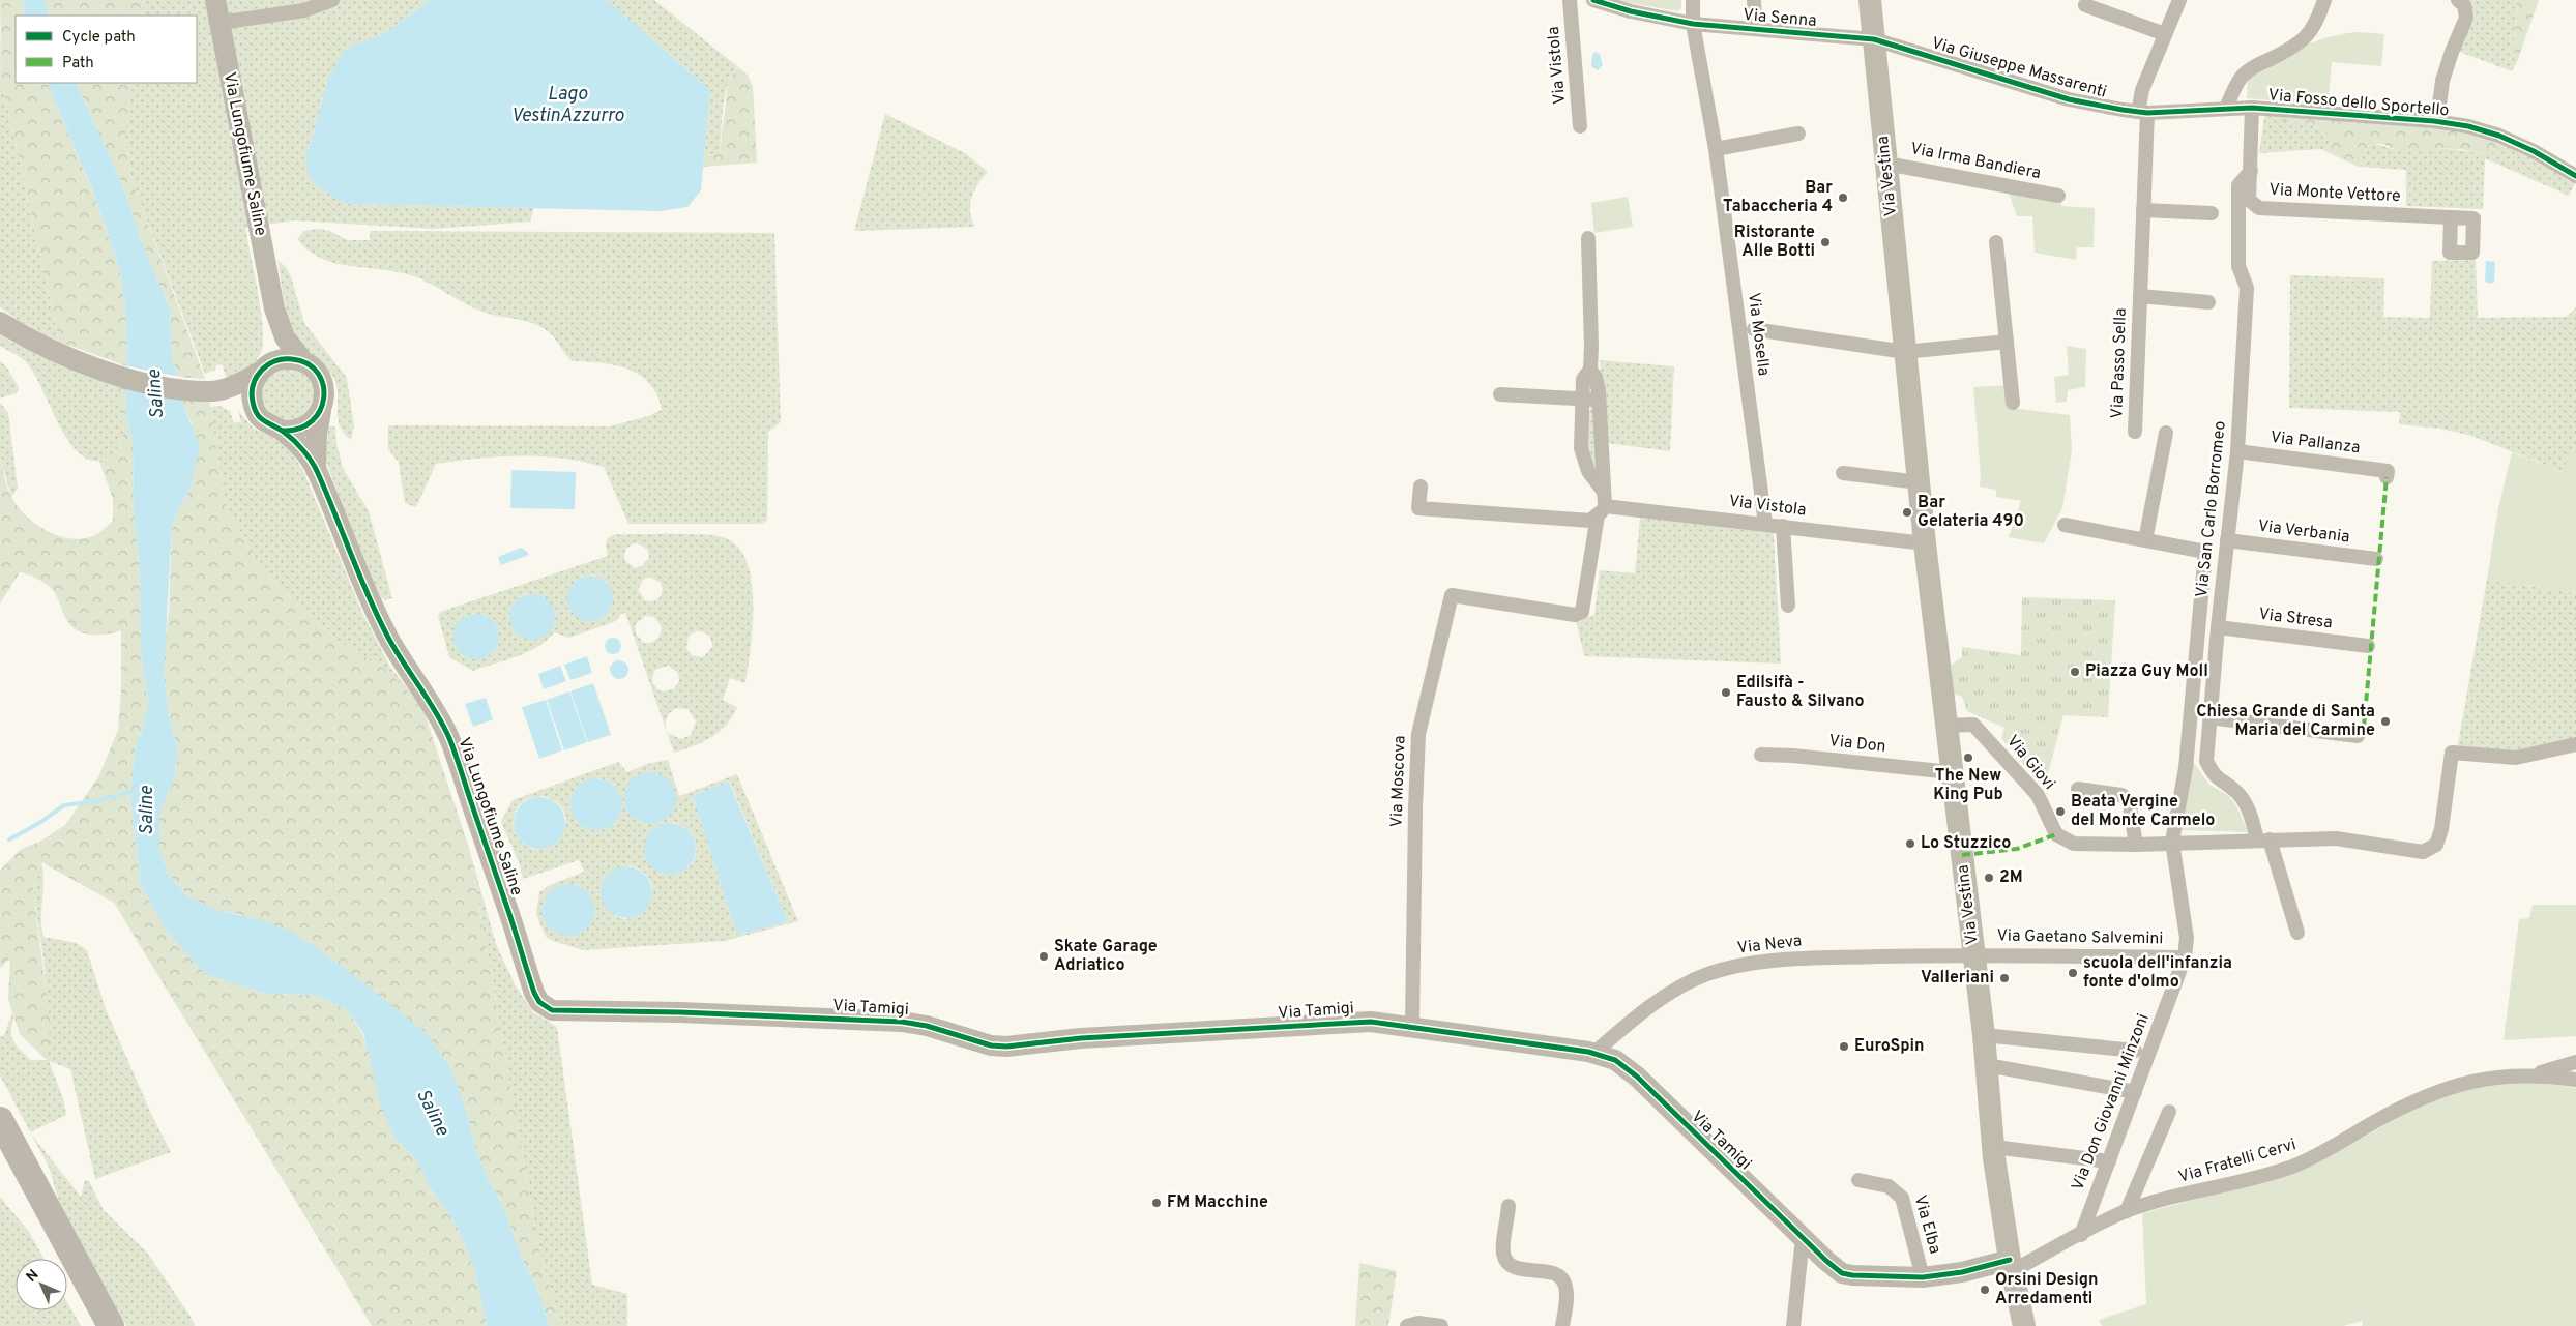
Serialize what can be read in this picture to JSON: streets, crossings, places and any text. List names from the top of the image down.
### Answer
{
  "streets": {
    "main road": ["Via Vestina"],
    "street": [
      "Via Senna",
      "Via Vistola",
      "Via Giuseppe Massarenti",
      "Via Fosso dello Sportello",
      "Via Lungofiume Saline",
      "Via Irma Bandiera",
      "Via Monte Vettore",
      "Via Mosella",
      "Via Passo Sella",
      "Via Pallanza",
      "Via San Carlo Borromeo",
      "Via Verbania",
      "Via Stresa",
      "Via Don",
      "Via Giovi",
      "Via Moscova",
      "Via Gaetano Salvemini",
      "Via Neva",
      "Via Tamigi",
      "Via Don Giovanni Minzoni",
      "Via Fratelli Cervi",
      "Via Elba"
    ]
  },
  "crossings": [
    ["Via Senna", "Via Giuseppe Massarenti"],
    ["Via Senna", "Via Vestina"],
    ["Via Senna", "Via Mosella"],
    ["Via Vistola", "Via Vestina"],
    ["Via Vistola", "Via Mosella"],
    ["Via Vistola", "Via Moscova"],
    ["Via Giuseppe Massarenti", "Via Fosso dello Sportello"],
    ["Via Giuseppe Massarenti", "Via Vestina"],
    ["Via Giuseppe Massarenti", "Via Monte Vettore"],
    ["Via Giuseppe Massarenti", "Via Passo Sella"],
    ["Via Fosso dello Sportello", "Via Monte Vettore"],
    ["Via Lungofiume Saline", "Via Tamigi"],
    ["Via Irma Bandiera", "Via Vestina"],
    ["Via Vestina", "Via Don"],
    ["Via Vestina", "Via Giovi"],
    ["Via Vestina", "Via Gaetano Salvemini"],
    ["Via Vestina", "Via Neva"],
    ["Via Vestina", "Via Tamigi"],
    ["Via Vestina", "Via Fratelli Cervi"],
    ["Via Monte Vettore", "Via San Carlo Borromeo"],
    ["Via Pallanza", "Via San Carlo Borromeo"],
    ["Via San Carlo Borromeo", "Via Verbania"],
    ["Via San Carlo Borromeo", "Via Stresa"],
    ["Via San Carlo Borromeo", "Via Giovi"],
    ["Via Giovi", "Via Don Giovanni Minzoni"],
    ["Via Moscova", "Via Tamigi"],
    ["Via Gaetano Salvemini", "Via Neva"],
    ["Via Gaetano Salvemini", "Via Don Giovanni Minzoni"],
    ["Via Neva", "Via Tamigi"],
    ["Via Tamigi", "Via Fratelli Cervi"],
    ["Via Tamigi", "Via Elba"],
    ["Via Don Giovanni Minzoni", "Via Fratelli Cervi"]
  ],
  "water": ["Lago VestinAzzurro", "Saline"],
  "places": [
    "Bar Tabaccheria 4",
    "Ristorante Alle Botti",
    "Bar Gelateria 490",
    "Piazza Guy Moll",
    "Edilsifà - Fausto & Silvano",
    "Chiesa Grande di Santa Maria del Carmine",
    "The New King Pub",
    "Beata Vergine del Monte Carmelo",
    "Lo Stuzzico",
    "2M",
    "Skate Garage Adriatico",
    "scuola dell'infanzia fonte d'olmo",
    "Valleriani",
    "EuroSpin",
    "FM Macchine",
    "Orsini Design Arredamenti"
  ],
  "legend": ["Cycle path", "Path"],
  "north": "top left"
}
